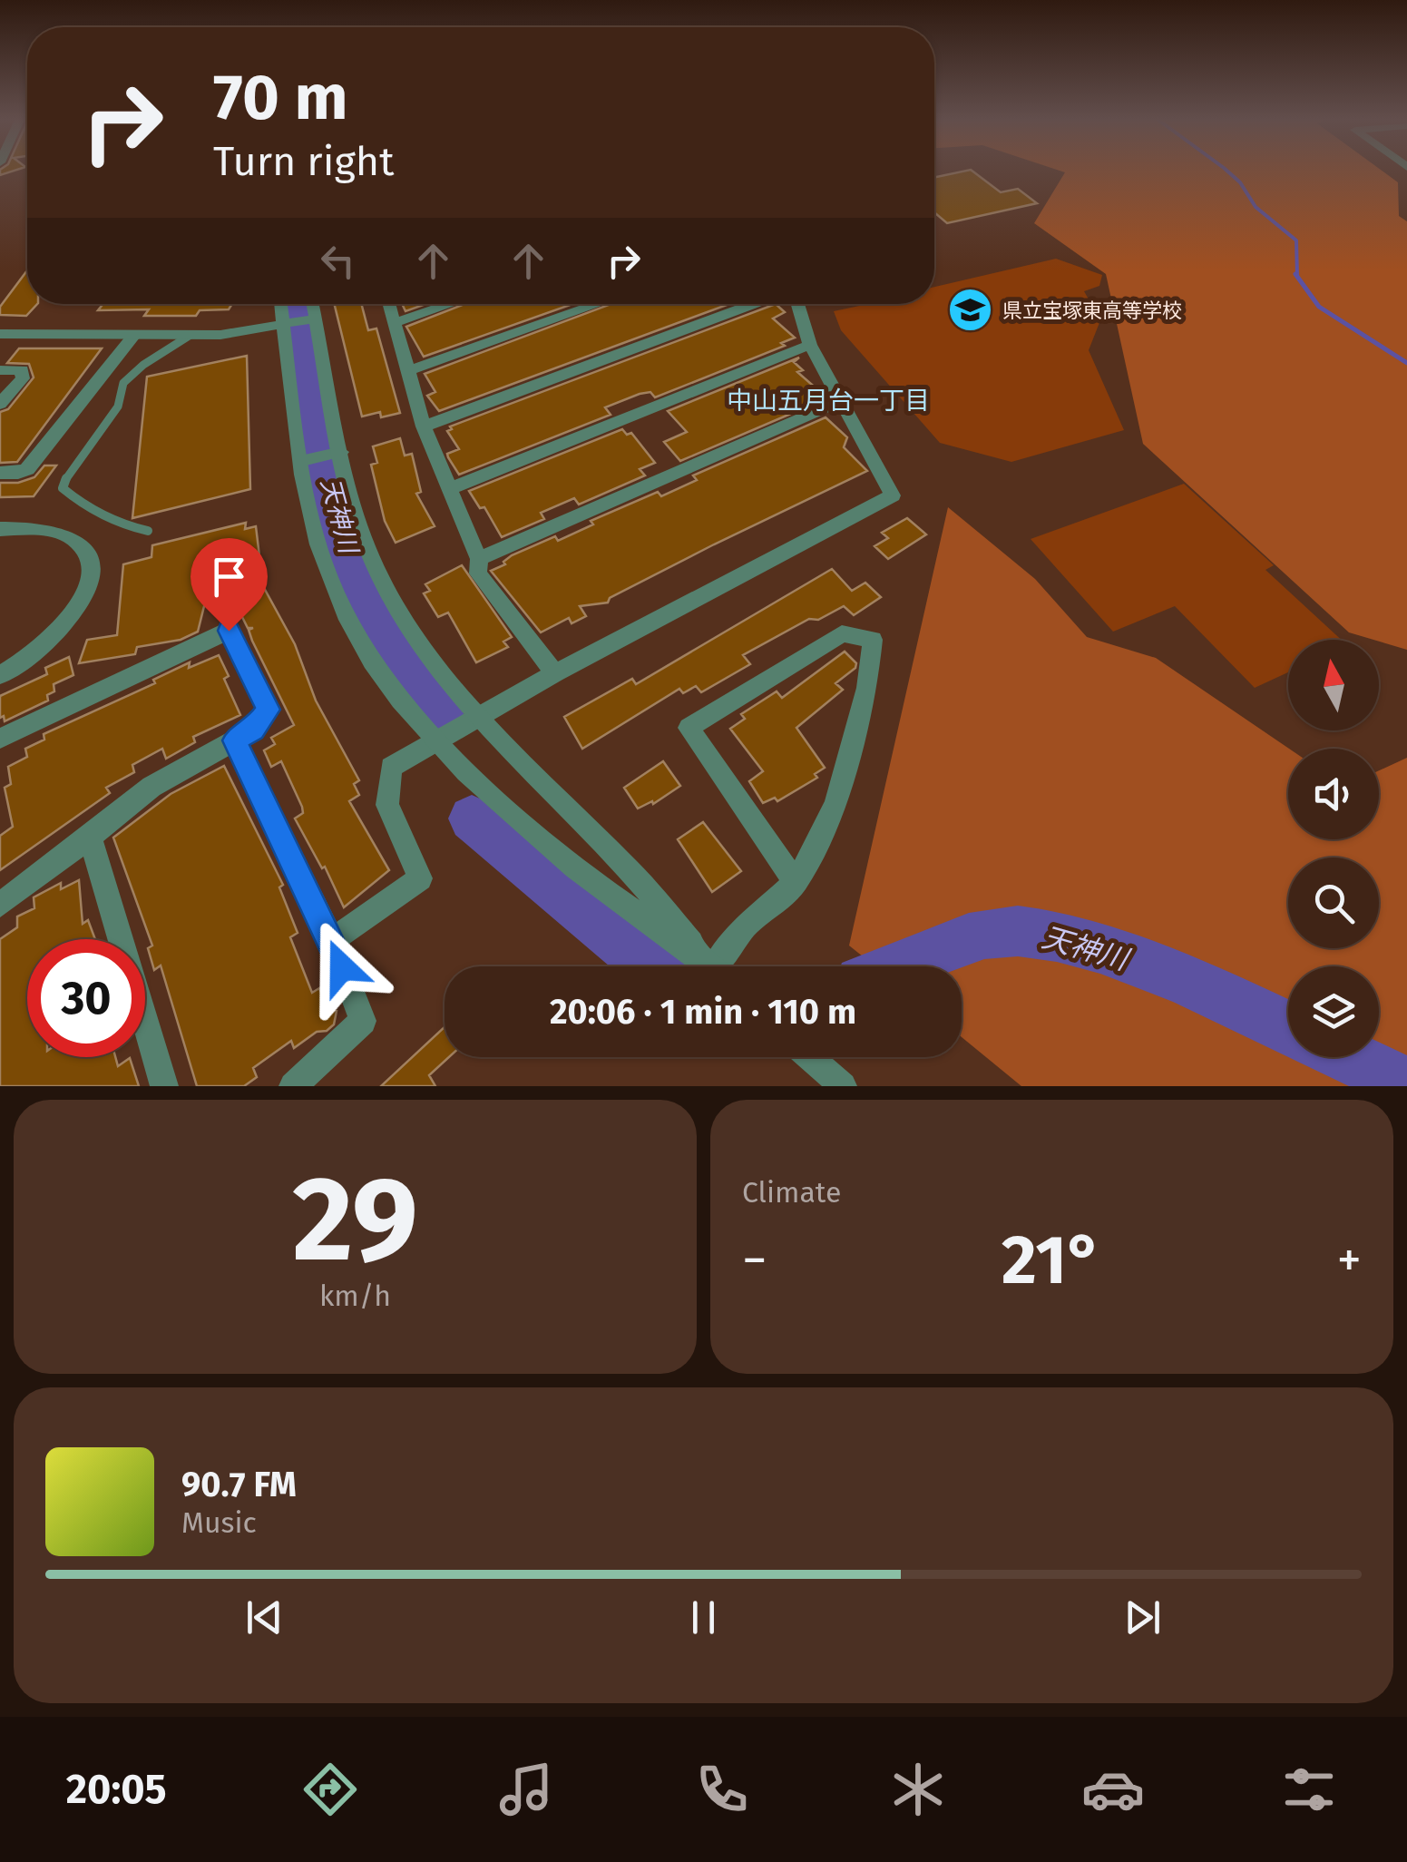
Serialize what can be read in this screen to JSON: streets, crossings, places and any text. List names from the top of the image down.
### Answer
{
  "districts": ["中山五月台一丁目"],
  "water": ["天神川"],
  "places": {
    "school or university": ["県立宝塚東高等学校"]
  },
  "north": "top",
  "page": {
    "turn": ["70 m", "Turn right"],
    "limit": "30",
    "trip": "20:06 · 1 min · 110 m",
    "tile": [
      ["29", "km/h"],
      "Climate"
    ],
    "heat": ["−", "21°", "+"],
    "song": ["90.7 FM", "Music"],
    "tabs": "20:05"
  }
}
